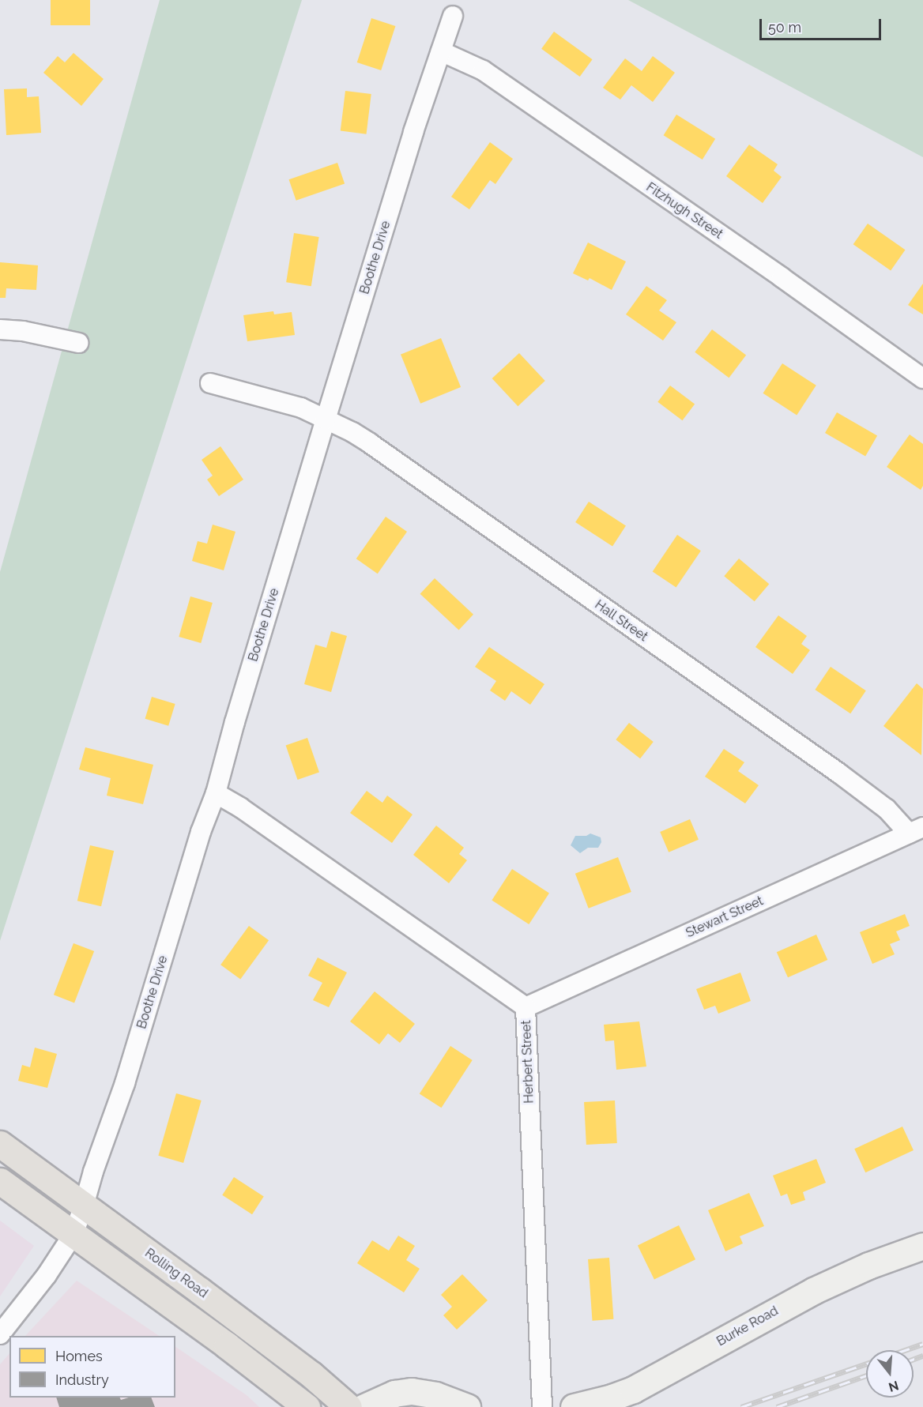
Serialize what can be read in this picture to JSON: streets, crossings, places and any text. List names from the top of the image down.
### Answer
{
  "streets": {
    "main road": ["Rolling Road"],
    "street": [
      "Fitzhugh Street",
      "Boothe Drive",
      "Hall Street",
      "Stewart Street",
      "Herbert Street",
      "Burke Road"
    ]
  },
  "crossings": [
    ["Fitzhugh Street", "Boothe Drive"],
    ["Boothe Drive", "Hall Street"],
    ["Boothe Drive", "Herbert Street"],
    ["Boothe Drive", "Rolling Road"],
    ["Hall Street", "Stewart Street"],
    ["Stewart Street", "Herbert Street"]
  ],
  "legend": ["Homes", "Industry"],
  "scale_bar": "50 m",
  "north": "bottom"
}
